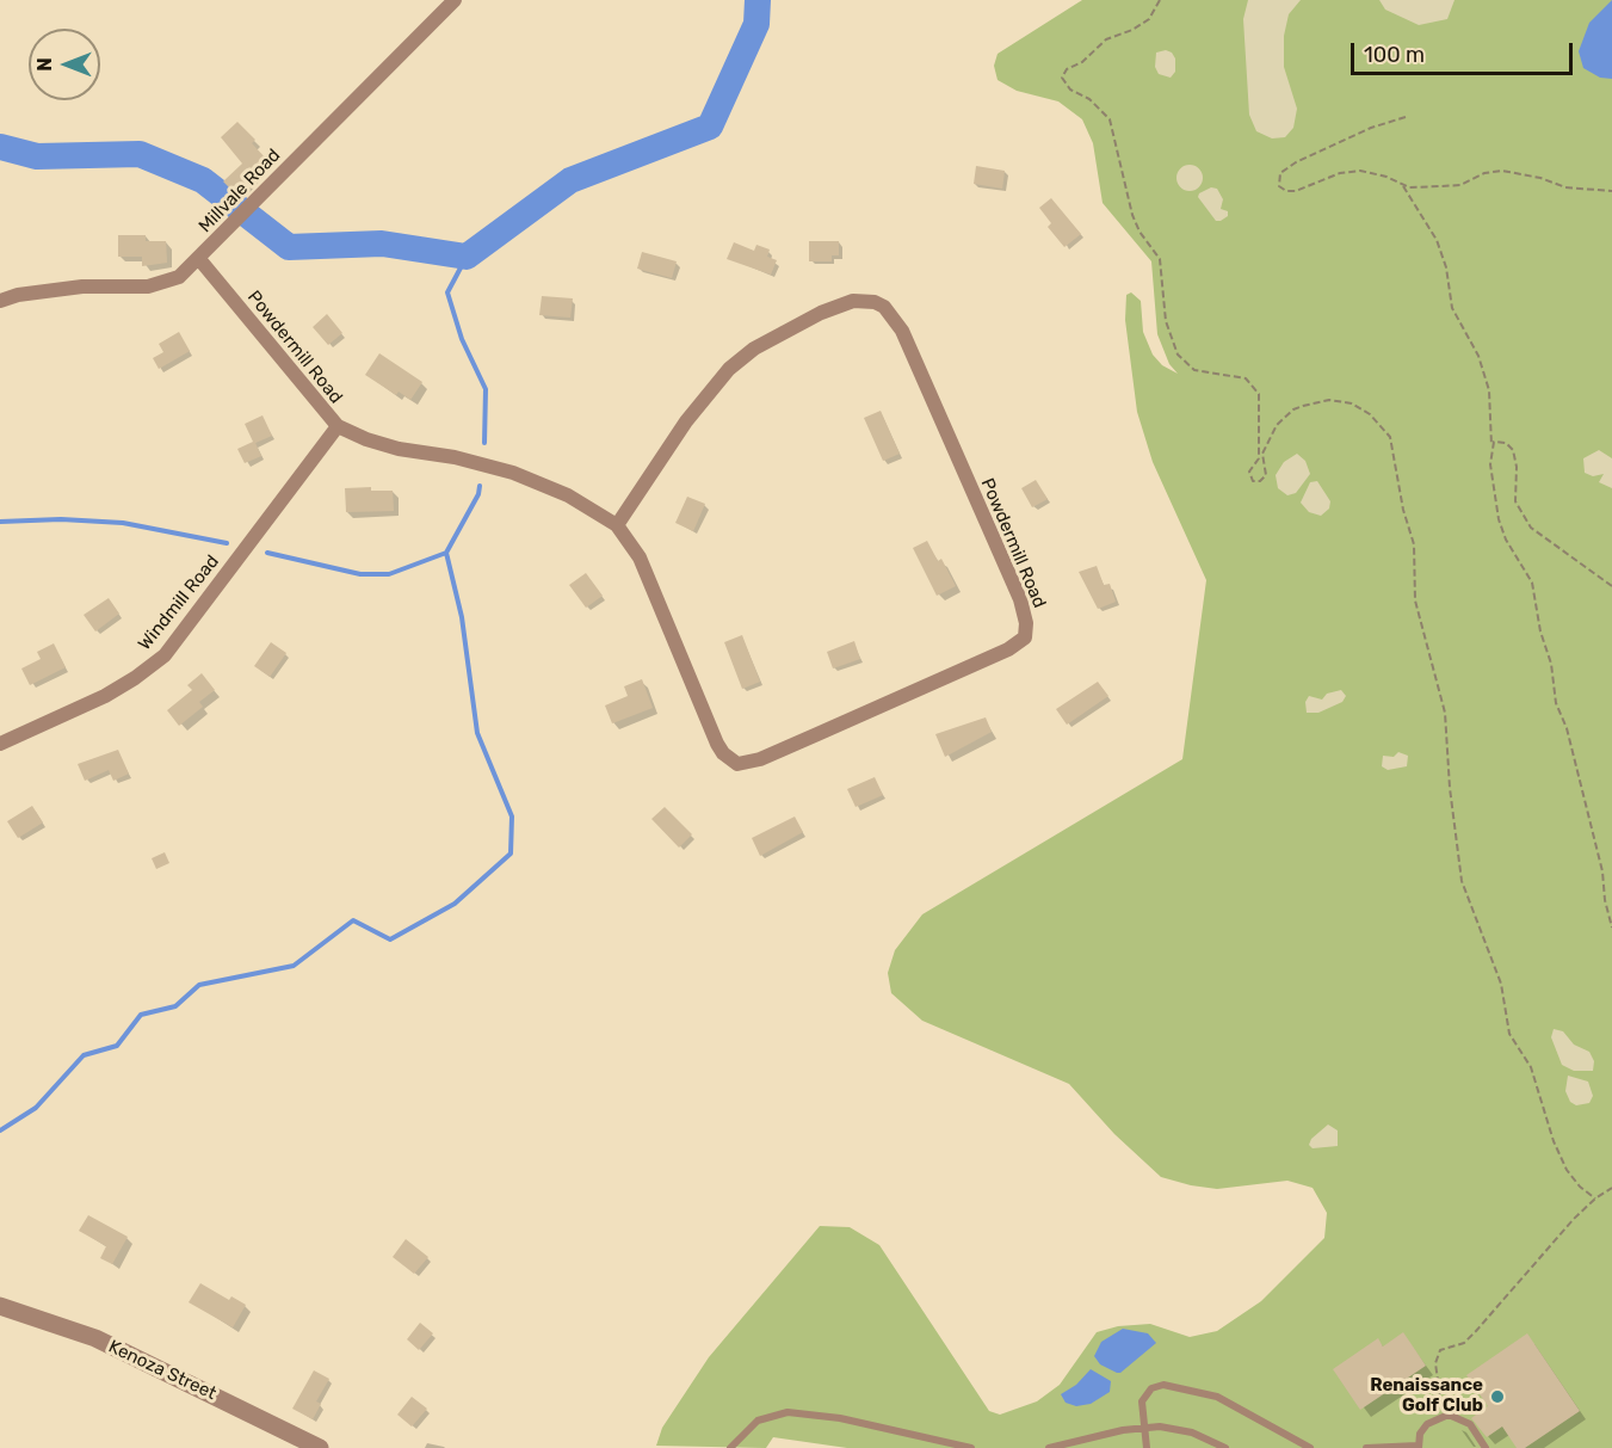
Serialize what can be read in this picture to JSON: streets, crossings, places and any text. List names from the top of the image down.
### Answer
{
  "streets": {
    "street": [
      "Millvale Road",
      "Powdermill Road",
      "Windmill Road",
      "Kenoza Street"
    ]
  },
  "crossings": [
    ["Millvale Road", "Powdermill Road"],
    ["Powdermill Road", "Windmill Road"]
  ],
  "places": ["Renaissance Golf Club"],
  "scale_bar": "100 m",
  "north": "left"
}
